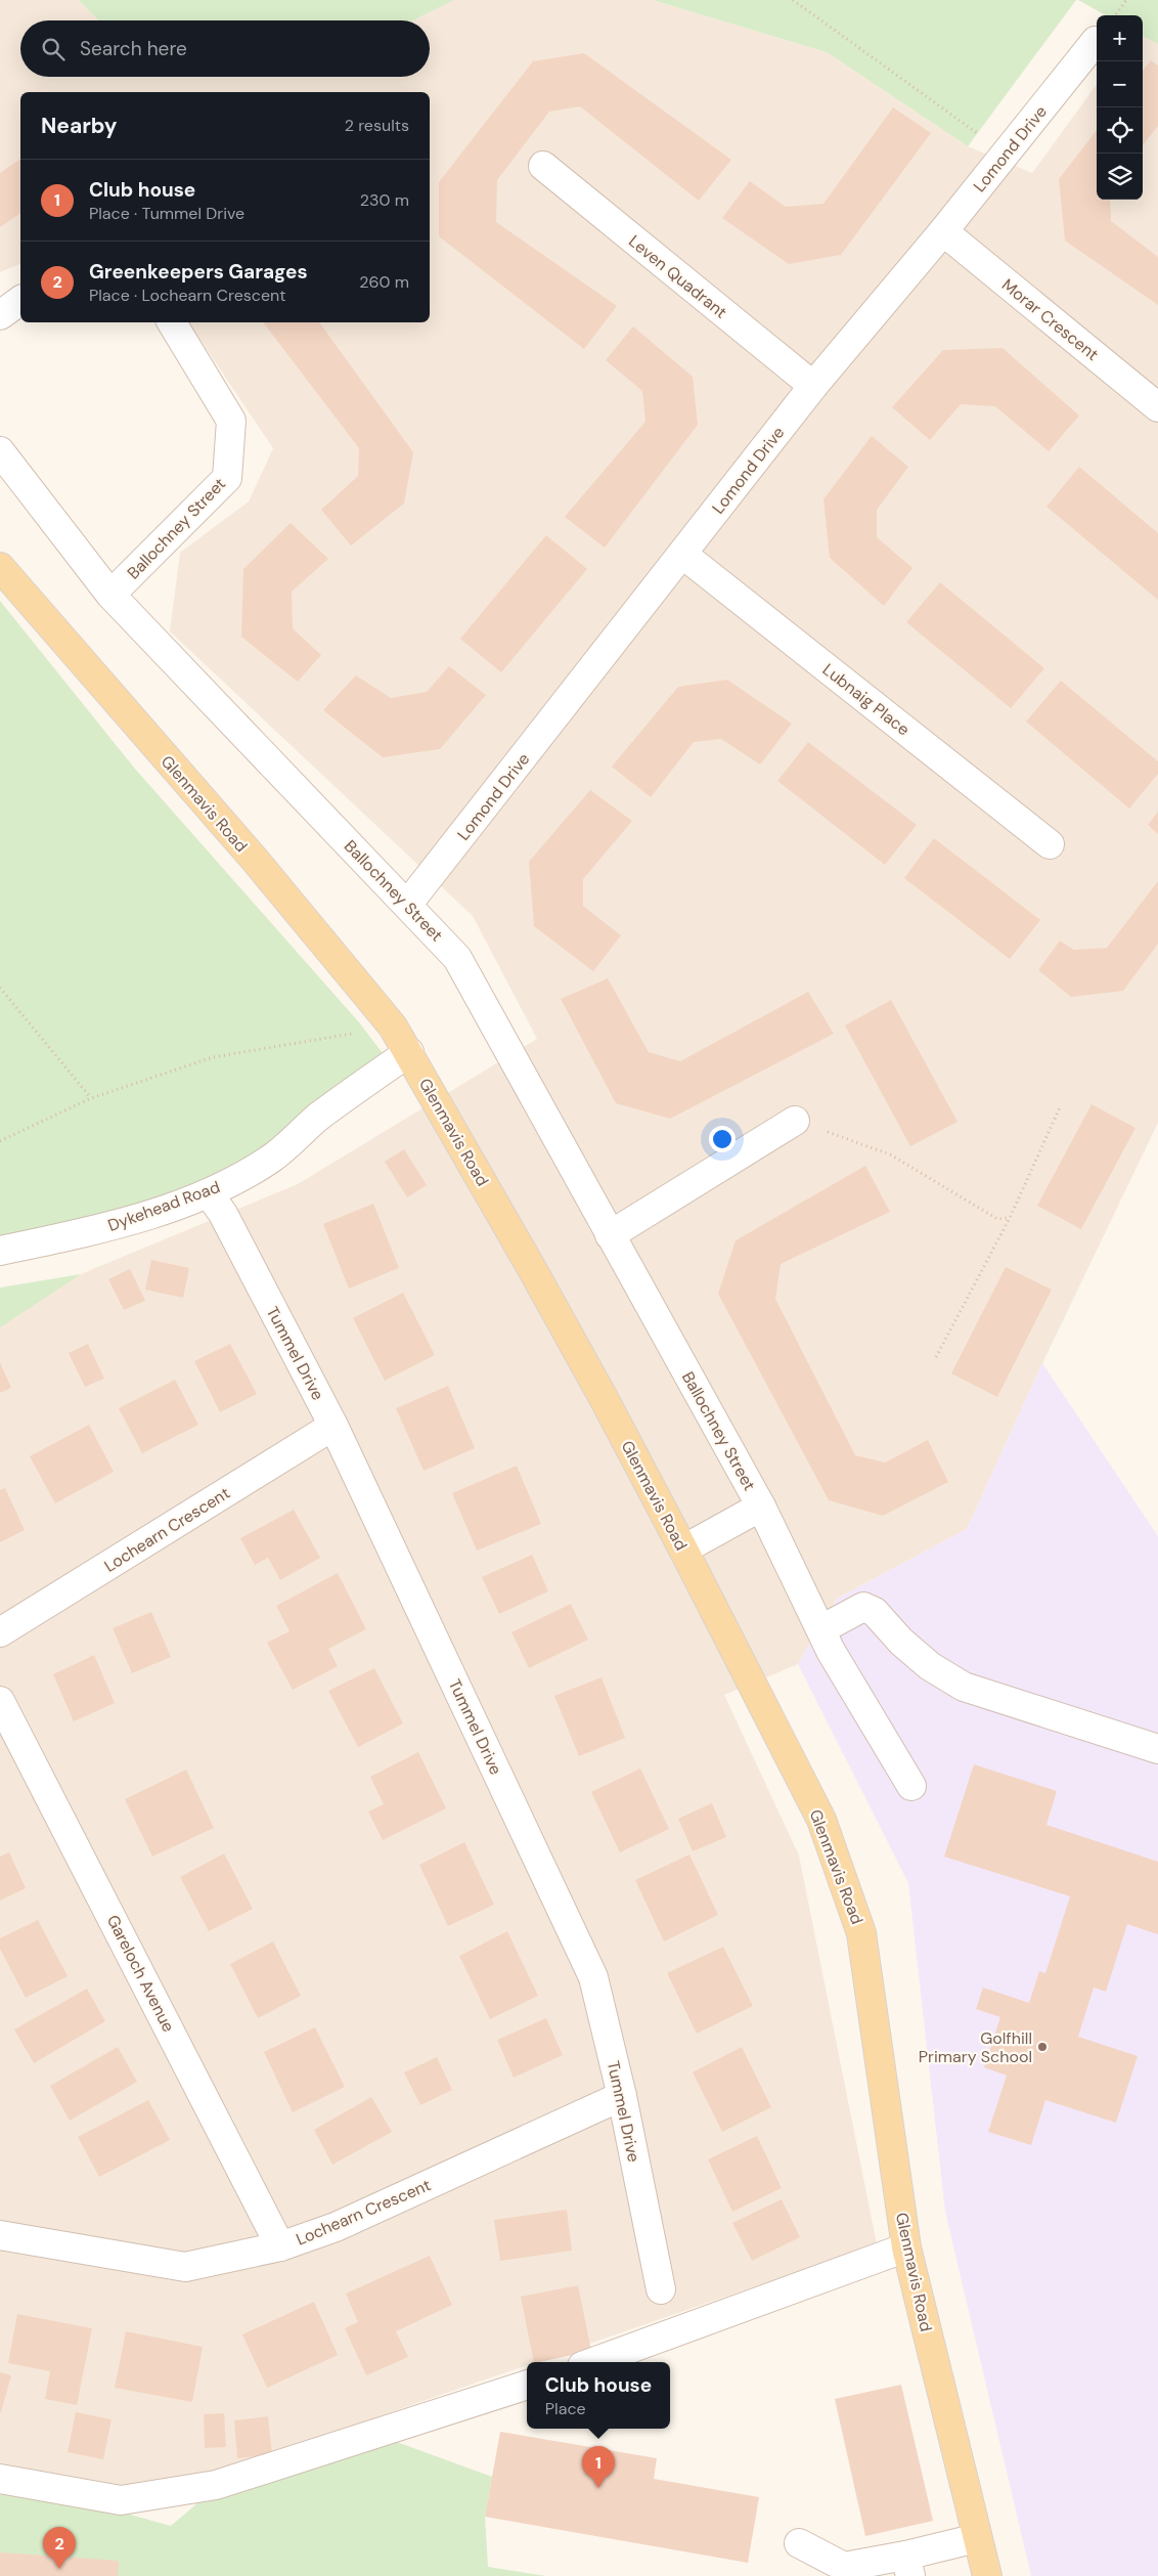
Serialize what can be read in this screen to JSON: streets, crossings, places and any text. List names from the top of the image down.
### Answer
{
  "streets": {
    "main road": ["Glenmavis Road"],
    "street": [
      "Lomond Drive",
      "Leven Quadrant",
      "Morar Crescent",
      "Ballochney Street",
      "Lubnaig Place",
      "Dykehead Road",
      "Tummel Drive",
      "Lochearn Crescent",
      "Gareloch Avenue"
    ]
  },
  "crossings": [
    ["Lomond Drive", "Leven Quadrant"],
    ["Lomond Drive", "Morar Crescent"],
    ["Lomond Drive", "Ballochney Street"],
    ["Lomond Drive", "Lubnaig Place"],
    ["Glenmavis Road", "Dykehead Road"],
    ["Dykehead Road", "Tummel Drive"],
    ["Tummel Drive", "Lochearn Crescent"],
    ["Lochearn Crescent", "Gareloch Avenue"]
  ],
  "places": ["Golfhill Primary School"],
  "page": {
    "map_buttons": ["+", "−"],
    "search": "Search here",
    "heading": ["Nearby", "2 results"],
    "list": [
      {
        "mark": "1",
        "name": "Club house",
        "note": "Place · Tummel Drive",
        "value": "230 m"
      },
      {
        "mark": "2",
        "name": "Greenkeepers Garages",
        "note": "Place · Lochearn Crescent",
        "value": "260 m"
      }
    ],
    "popup": ["Club house", "Place"],
    "pins": ["1", "2"]
  }
}
